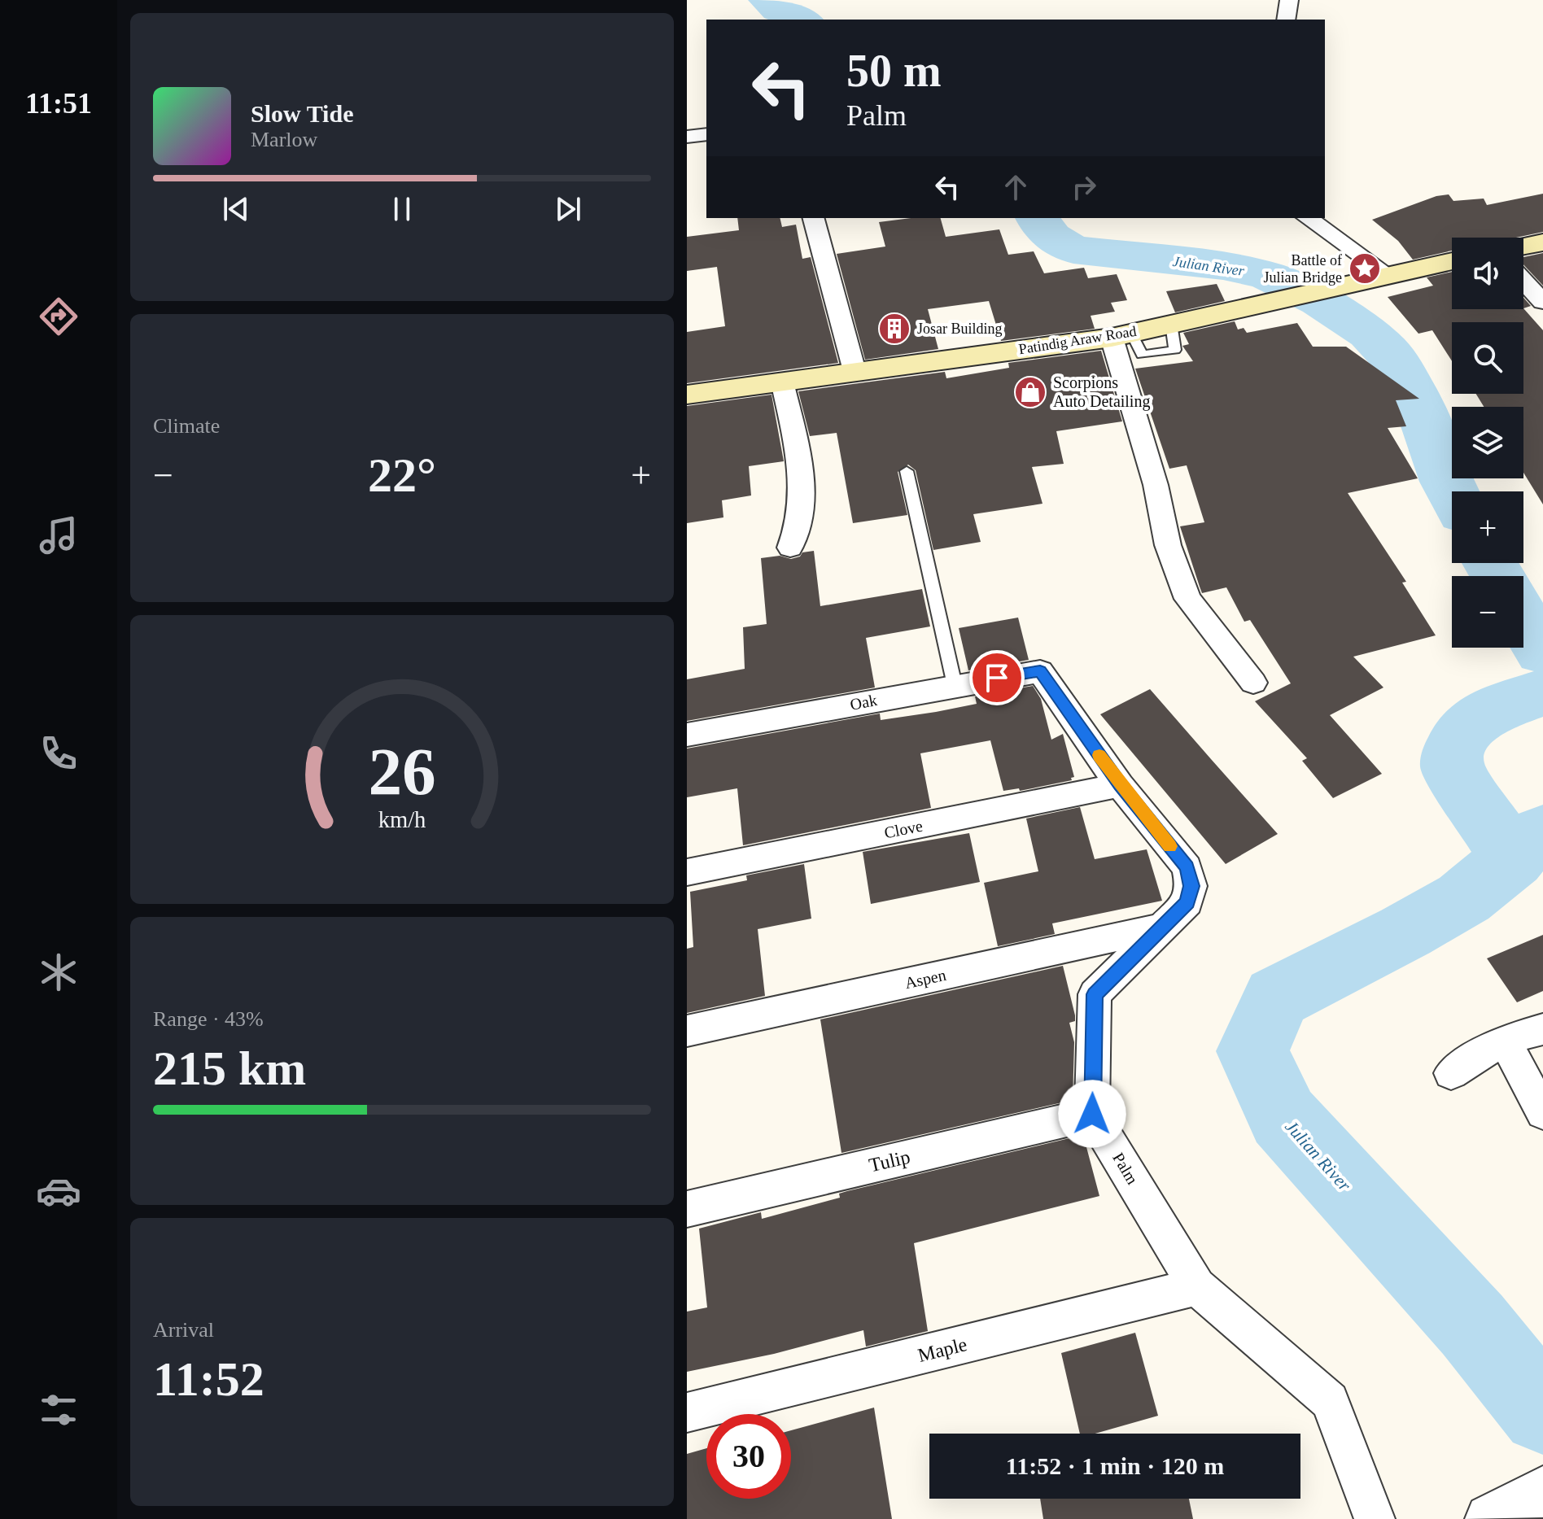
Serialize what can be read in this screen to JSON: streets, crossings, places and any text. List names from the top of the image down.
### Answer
{
  "streets": {
    "main road": ["Patindig Araw Road"],
    "street": [
      "Oak",
      "Clove",
      "Aspen",
      "Tulip",
      "Palm",
      "Maple"
    ]
  },
  "crossings": [
    ["Oak", "Clove"],
    ["Tulip", "Palm"],
    ["Palm", "Maple"]
  ],
  "water": ["Julian River"],
  "places": {
    "place": ["Battle of Julian Bridge"],
    "building": ["Josar Building"],
    "shop": ["Scorpions Auto Detailing"]
  },
  "page": {
    "tabs": "11:51",
    "turn": ["50 m", "Palm"],
    "song": ["Slow Tide", "Marlow"],
    "map_buttons": ["+", "−"],
    "tile": [
      "Climate",
      ["Range · 43%", "215 km"],
      ["Arrival", "11:52"]
    ],
    "heat": ["−", "22°", "+"],
    "limit": "30",
    "trip": "11:52 · 1 min · 120 m",
    "gauge": ["26", "km/h"]
  }
}
